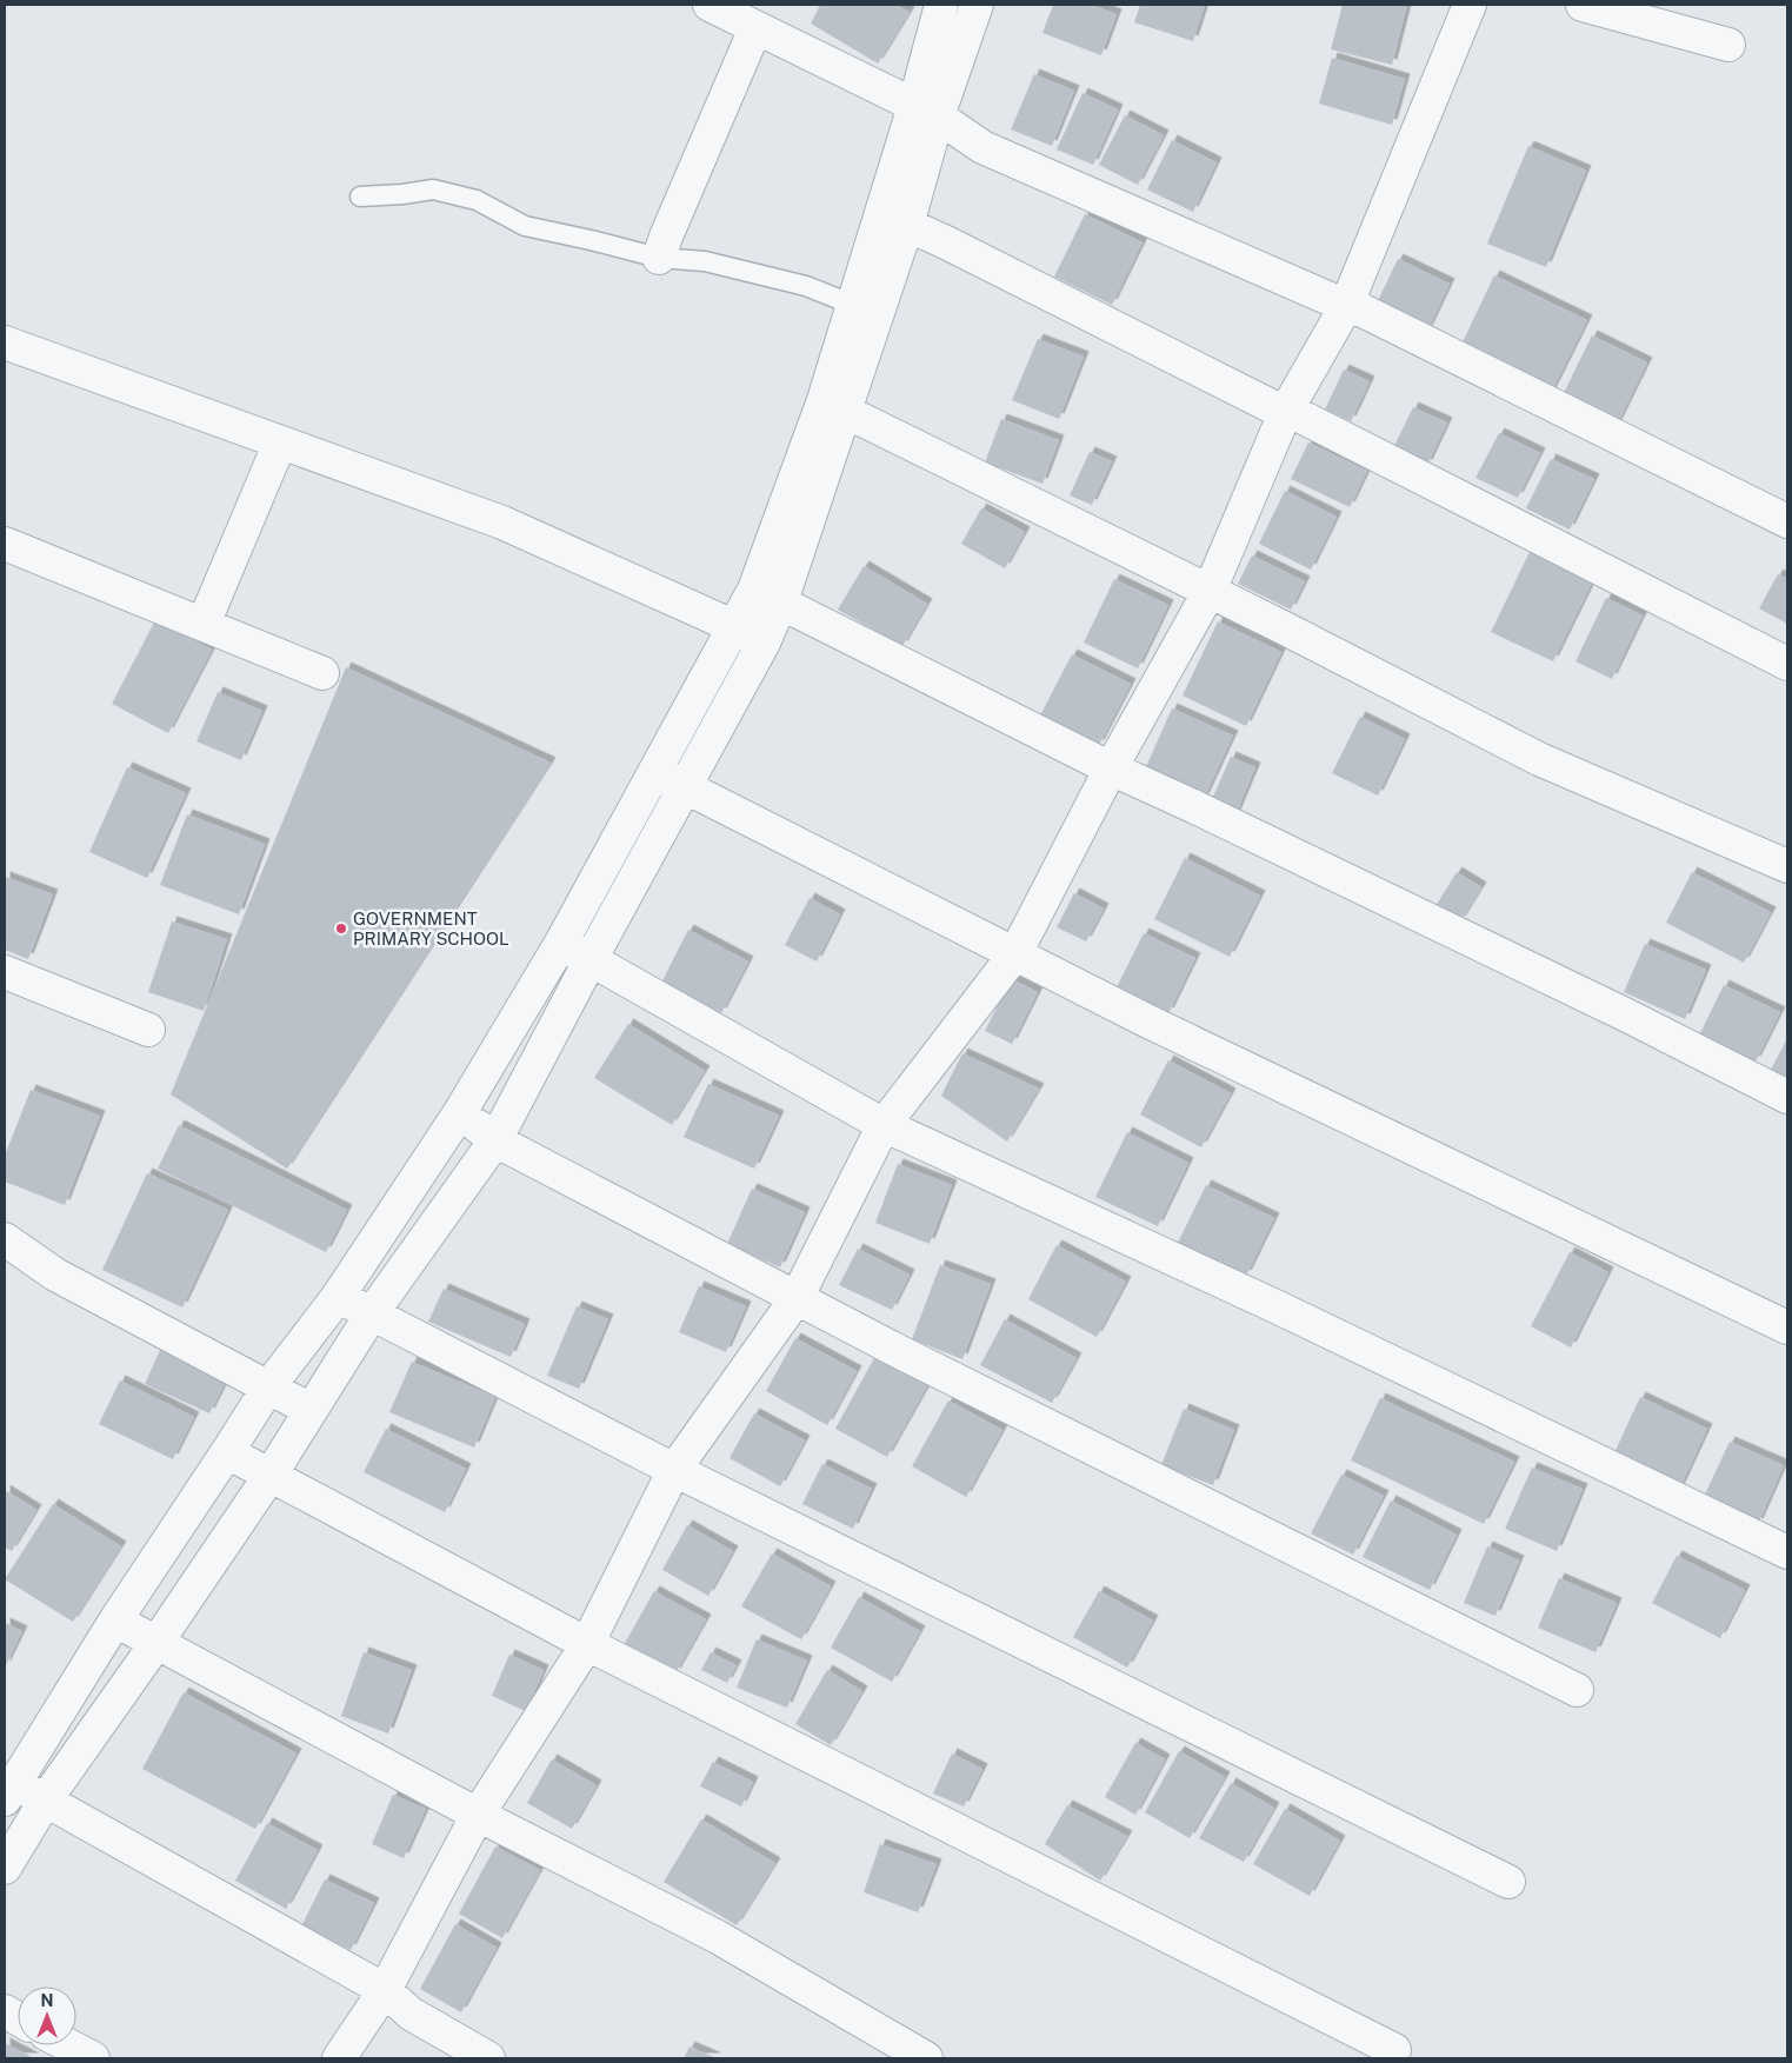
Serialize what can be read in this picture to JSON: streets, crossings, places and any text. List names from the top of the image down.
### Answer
{
  "places": ["GOVERNMENT PRIMARY SCHOOL"],
  "north": "top"
}
